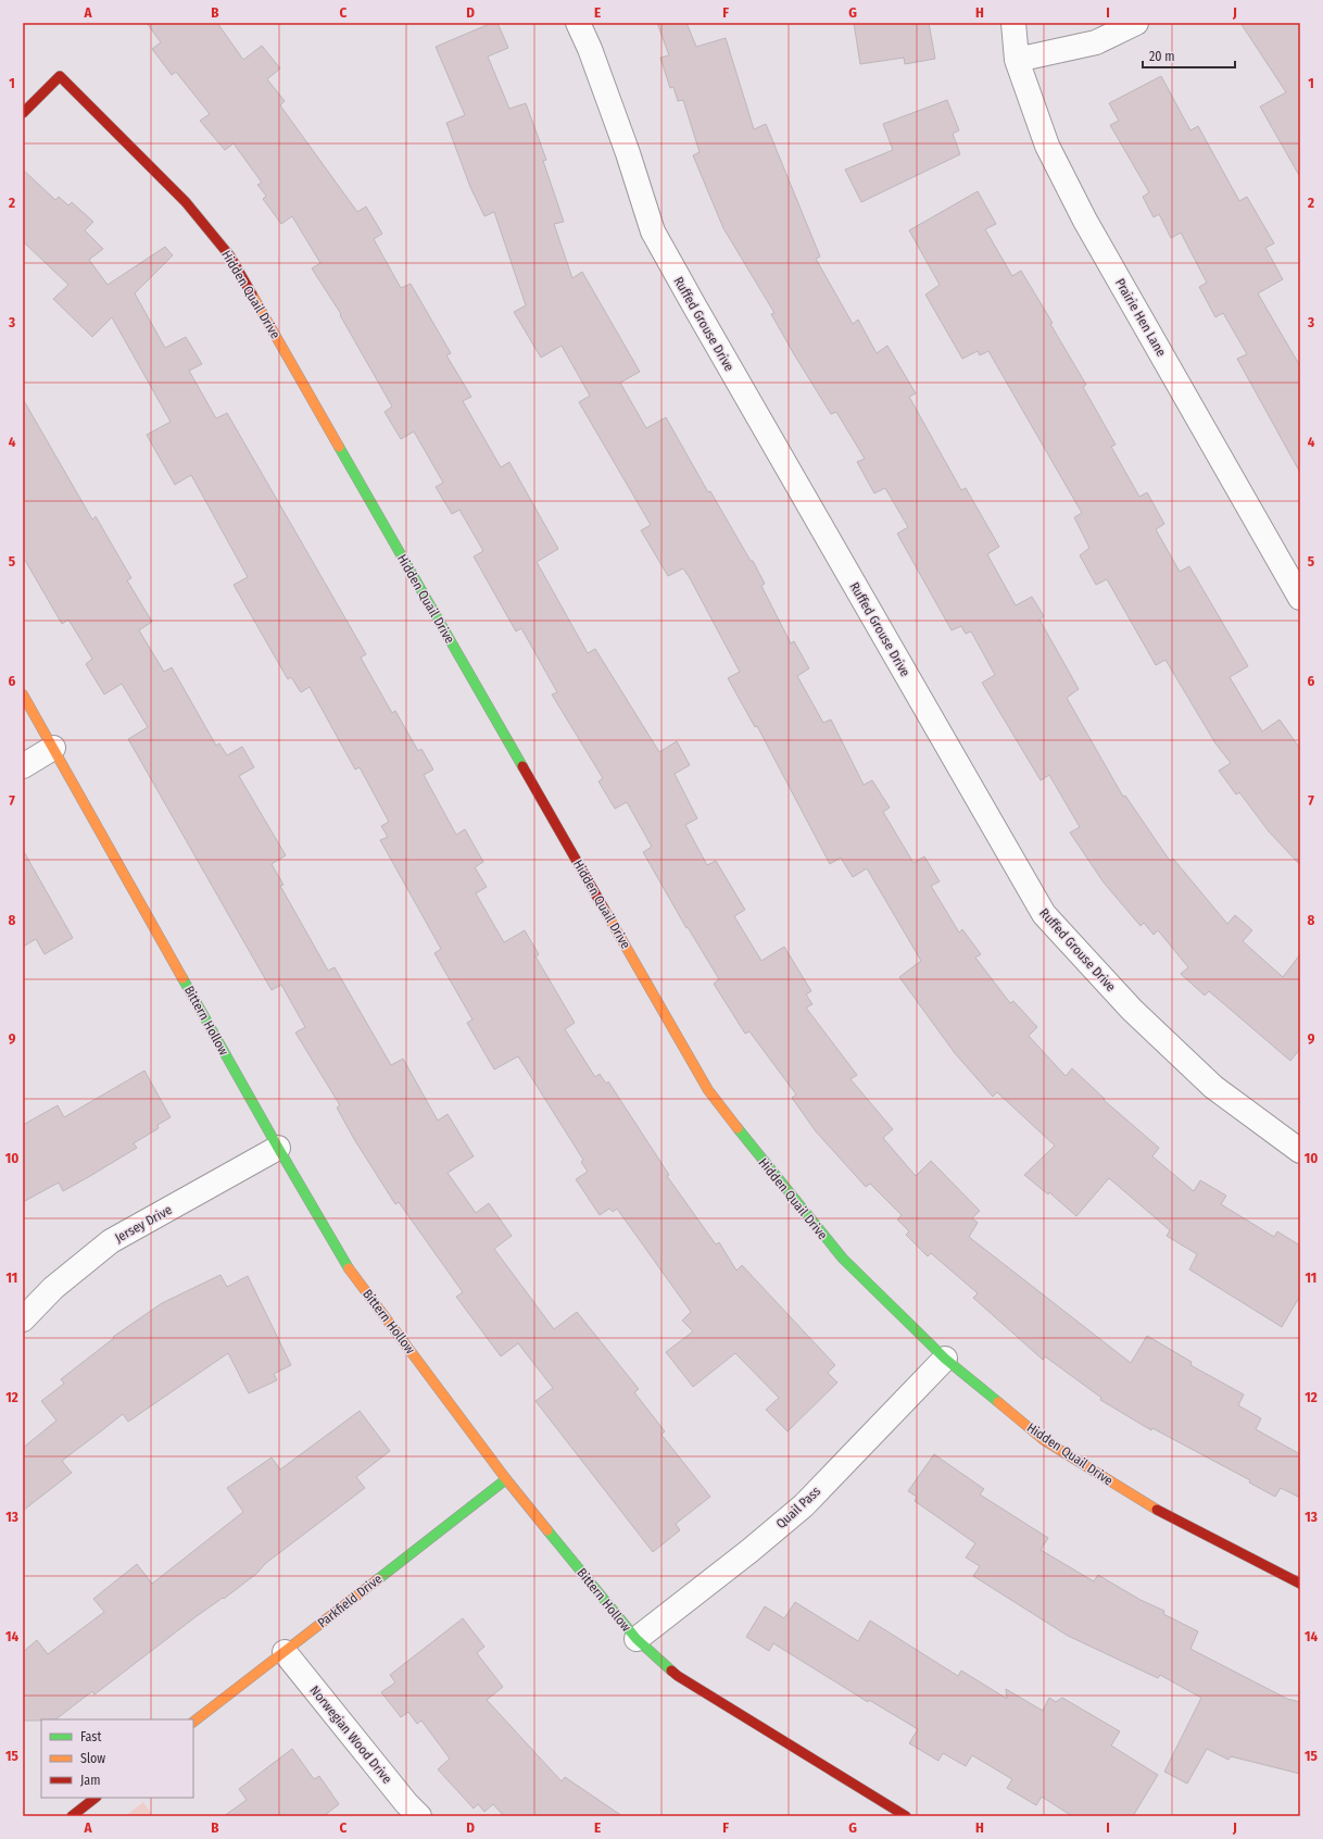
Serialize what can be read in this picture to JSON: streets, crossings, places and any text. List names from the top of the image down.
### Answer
{
  "streets": {
    "street": [
      "Hidden Quail Drive",
      "Prairie Hen Lane",
      "Ruffed Grouse Drive",
      "Bittern Hollow",
      "Jersey Drive",
      "Quail Pass",
      "Parkfield Drive",
      "Norwegian Wood Drive"
    ]
  },
  "crossings": [
    ["Hidden Quail Drive", "Quail Pass"],
    ["Bittern Hollow", "Jersey Drive"],
    ["Bittern Hollow", "Quail Pass"],
    ["Bittern Hollow", "Parkfield Drive"],
    ["Parkfield Drive", "Norwegian Wood Drive"]
  ],
  "legend": ["Fast", "Slow", "Jam"],
  "scale_bar": "20 m",
  "grid": {
    "columns": [
      "A",
      "B",
      "C",
      "D",
      "E",
      "F",
      "G",
      "H",
      "I",
      "J"
    ],
    "rows": [
      "1",
      "2",
      "3",
      "4",
      "5",
      "6",
      "7",
      "8",
      "9",
      "10",
      "11",
      "12",
      "13",
      "14",
      "15"
    ]
  }
}
